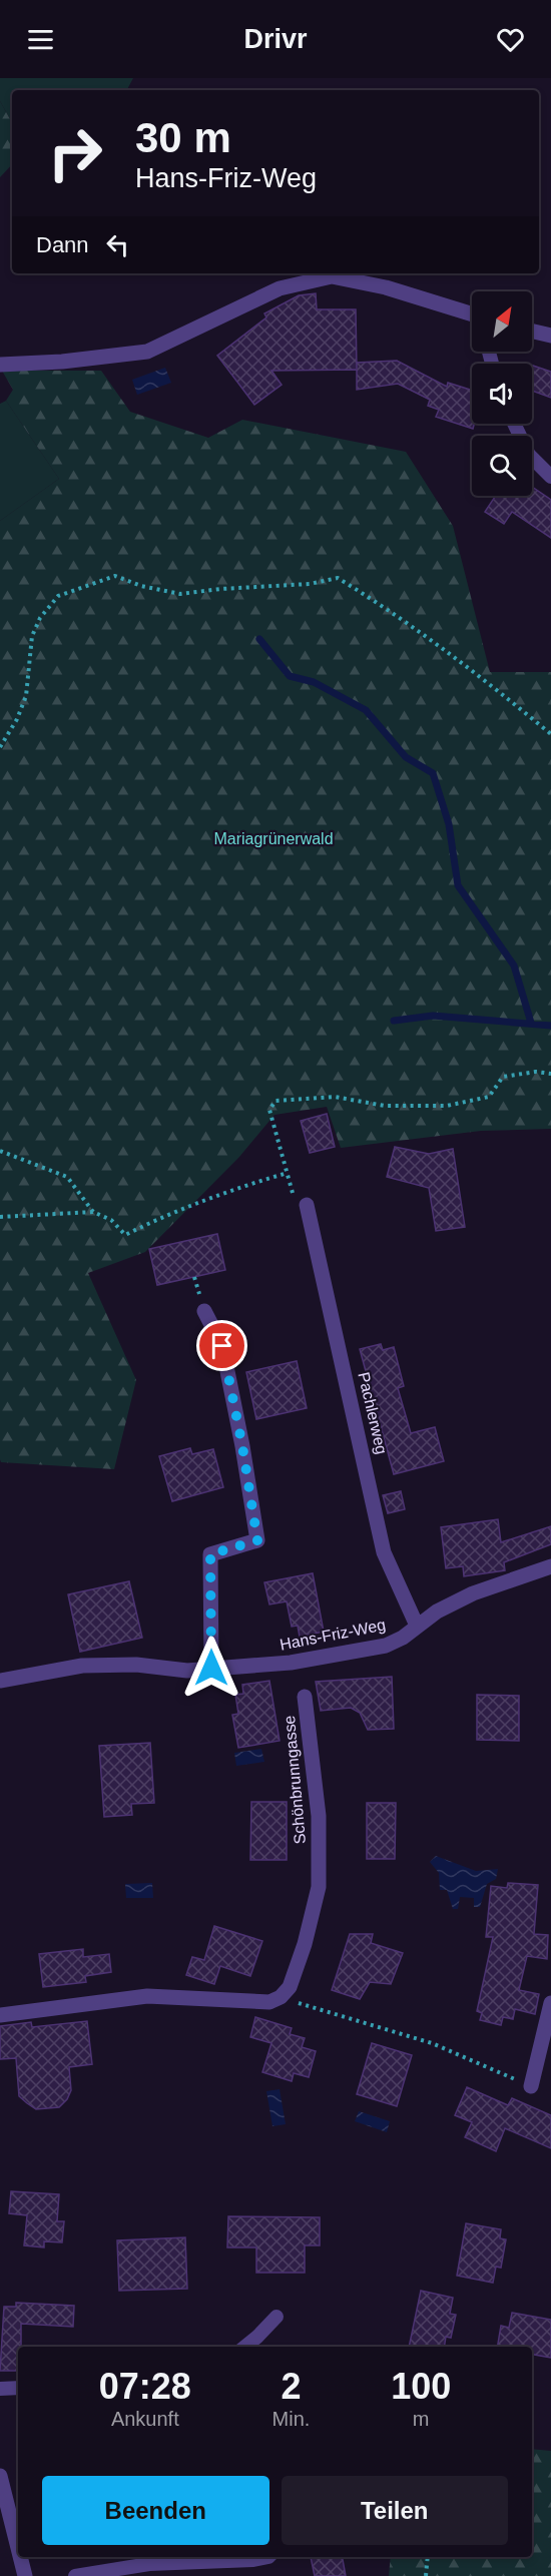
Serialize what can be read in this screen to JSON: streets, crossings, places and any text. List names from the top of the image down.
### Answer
{
  "streets": {
    "street": ["Pachlerweg", "Hans-Friz-Weg", "Schönbrunngasse"]
  },
  "crossings": [
    ["Pachlerweg", "Hans-Friz-Weg"]
  ],
  "parks": ["Mariagrünerwald"],
  "north": "top right",
  "page": {
    "header": "Drivr",
    "turn": ["30 m", "Hans-Friz-Weg"],
    "then": "Dann",
    "eta": [
      "07:28",
      "Ankunft",
      "2",
      "Min.",
      "100",
      "m"
    ],
    "buttons": ["Beenden", "Teilen"]
  }
}
